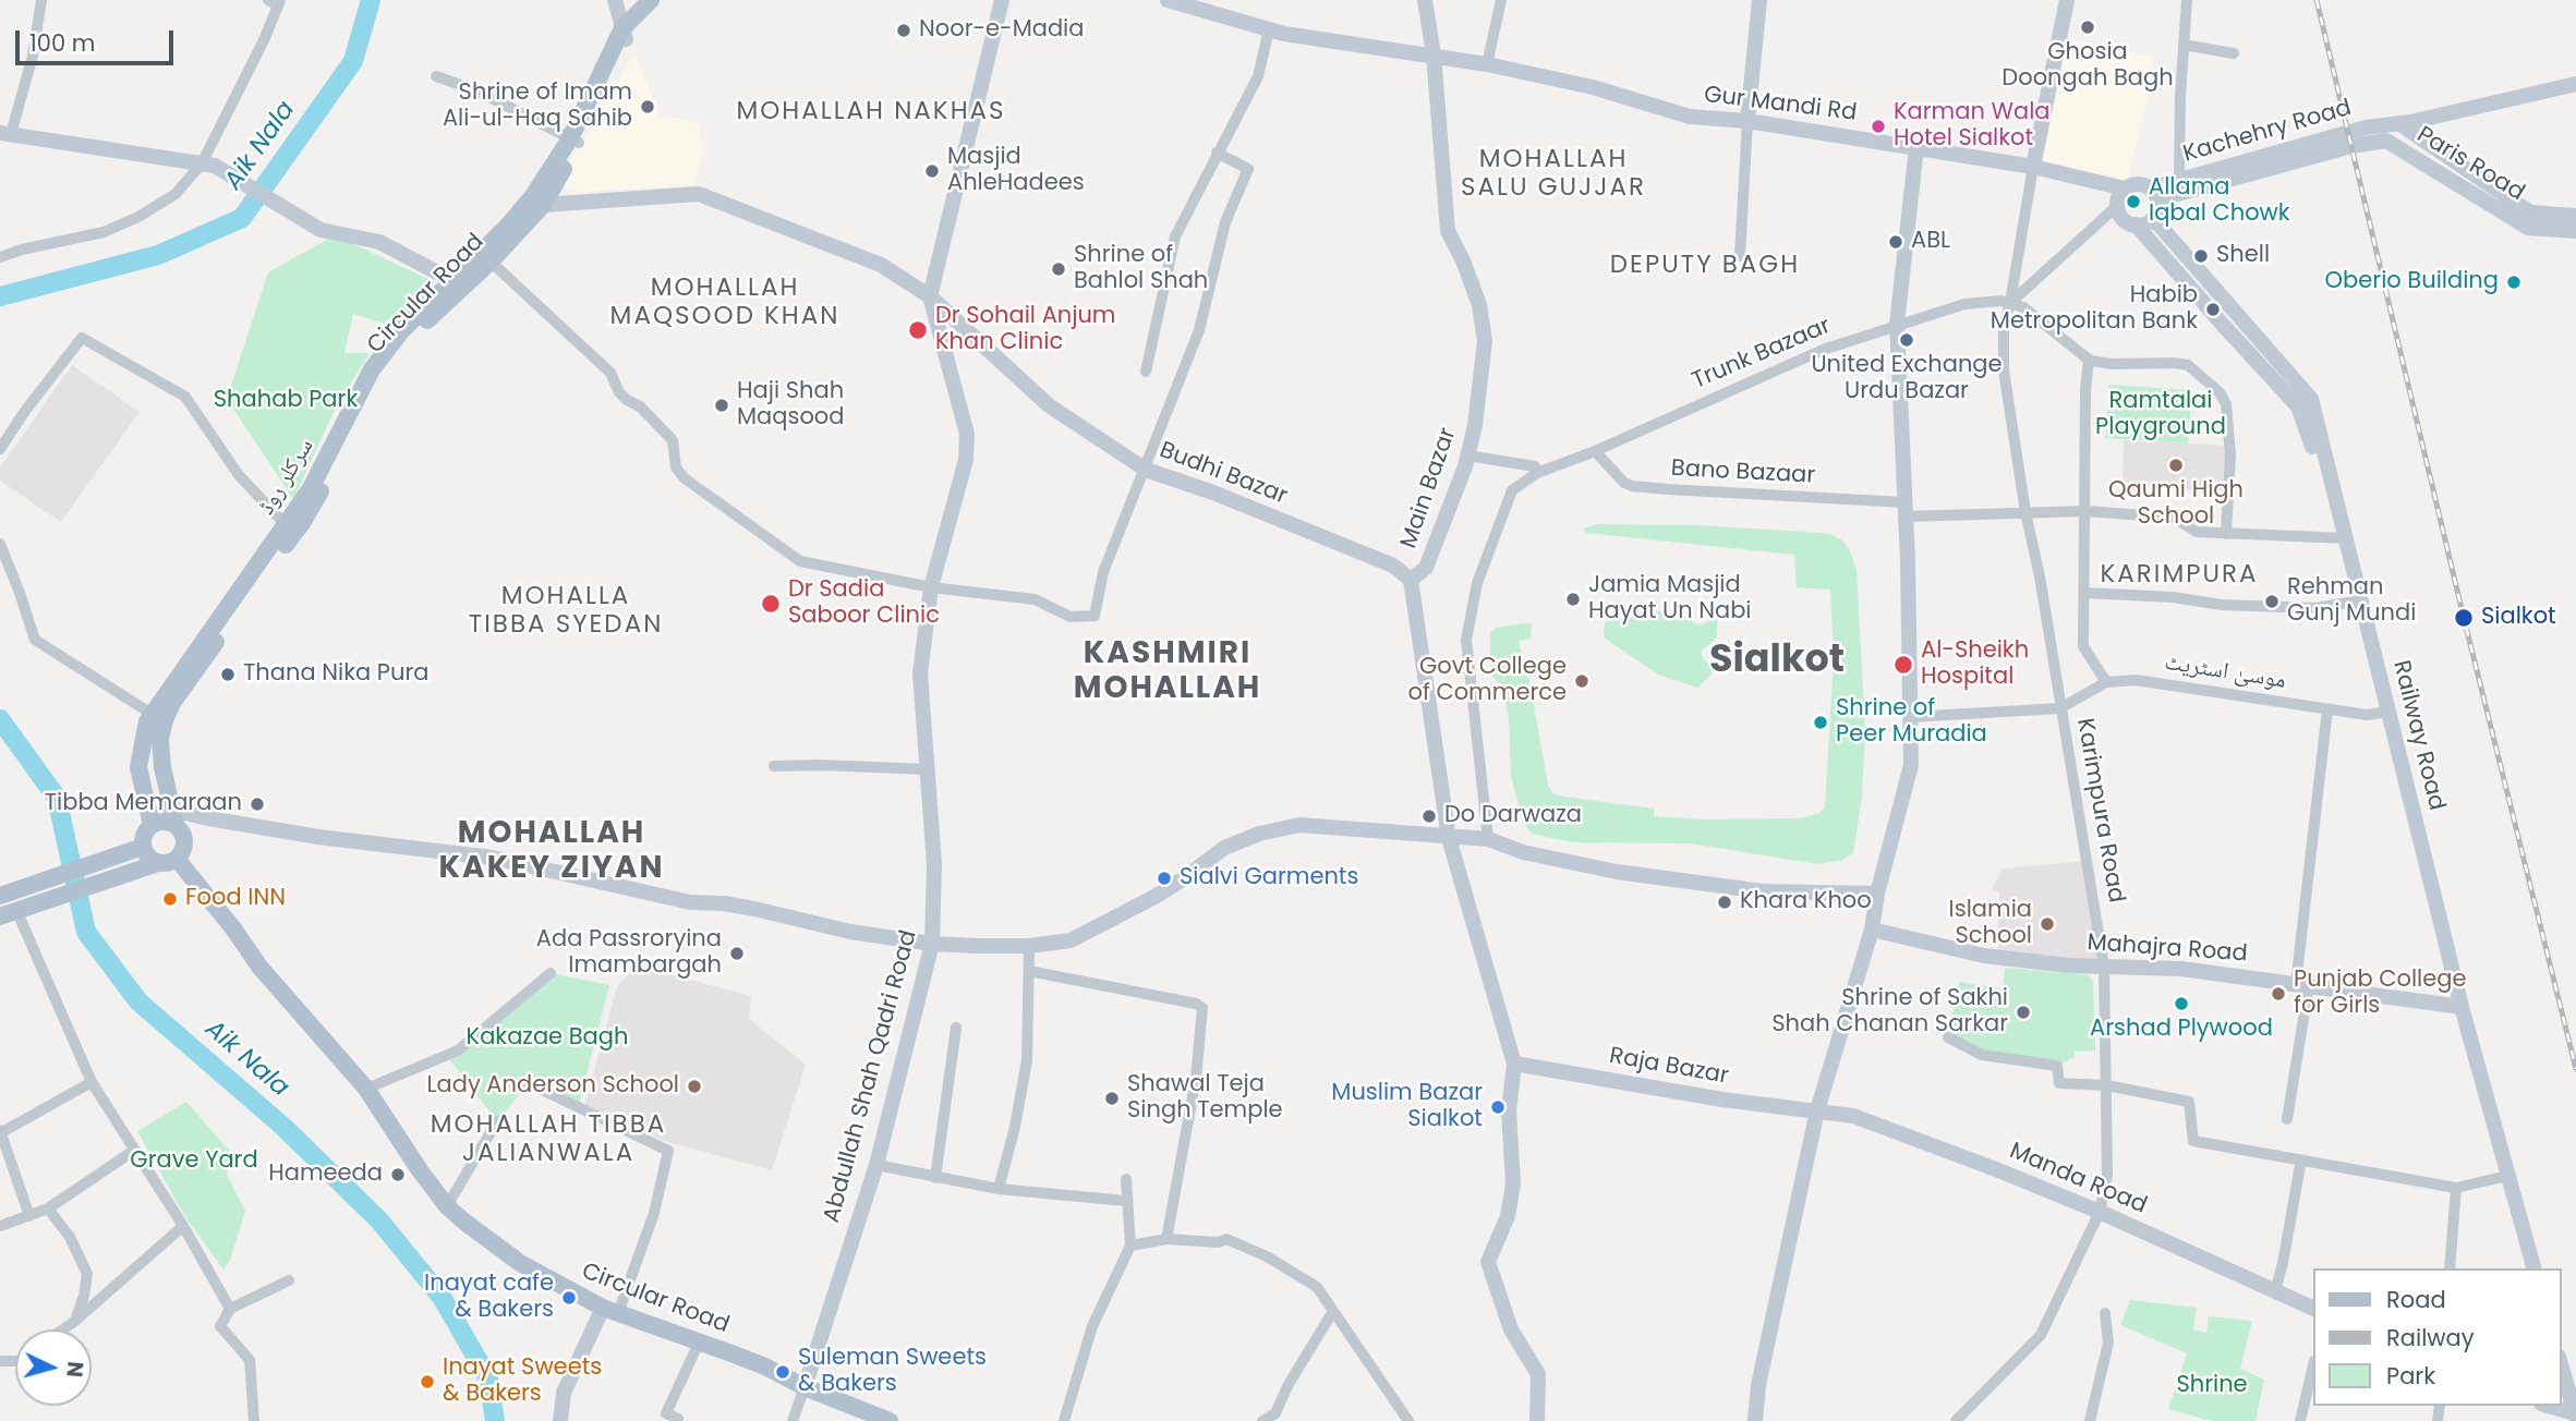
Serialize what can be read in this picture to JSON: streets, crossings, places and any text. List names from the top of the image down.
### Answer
{
  "streets": {
    "main road": ["Circular Road", "سرکلر روڈ"],
    "street": [
      "Gur Mandi Rd",
      "Kachehry Road",
      "Paris Road",
      "Trunk Bazaar",
      "Bano Bazaar",
      "Budhi Bazar",
      "Main Bazar",
      "موسیٰ اسٹریٹ",
      "Railway Road",
      "Karimpura Road",
      "Mahajra Road",
      "Raja Bazar",
      "Abdullah Shah Qadri Road",
      "Manda Road"
    ]
  },
  "crossings": [
    ["Gur Mandi Rd", "Kachehry Road"],
    ["Gur Mandi Rd", "Main Bazar"],
    ["Gur Mandi Rd", "Railway Road"],
    ["Gur Mandi Rd", "Karimpura Road"],
    ["Kachehry Road", "Paris Road"],
    ["Kachehry Road", "Railway Road"],
    ["Circular Road", "Budhi Bazar"],
    ["Circular Road", "سرکلر روڈ"],
    ["Circular Road", "Abdullah Shah Qadri Road"],
    ["Trunk Bazaar", "Bano Bazaar"],
    ["Trunk Bazaar", "Karimpura Road"],
    ["Bano Bazaar", "Railway Road"],
    ["Bano Bazaar", "Karimpura Road"],
    ["Budhi Bazar", "Main Bazar"],
    ["Budhi Bazar", "Abdullah Shah Qadri Road"],
    ["Main Bazar", "Raja Bazar"],
    ["موسیٰ اسٹریٹ", "Railway Road"],
    ["موسیٰ اسٹریٹ", "Karimpura Road"],
    ["Railway Road", "Mahajra Road"],
    ["Karimpura Road", "Mahajra Road"],
    ["Karimpura Road", "Manda Road"],
    ["Raja Bazar", "Manda Road"]
  ],
  "districts": [
    "MOHALLAH NAKHAS",
    "MOHALLAH SALU GUJJAR",
    "DEPUTY BAGH",
    "MOHALLAH MAQSOOD KHAN",
    "KARIMPURA",
    "MOHALLA TIBBA SYEDAN",
    "KASHMIRI MOHALLAH",
    "Sialkot",
    "MOHALLAH KAKEY ZIYAN",
    "MOHALLAH TIBBA JALIANWALA"
  ],
  "water": ["Aik Nala"],
  "parks": [
    "Shahab Park",
    "Ramtalai Playground",
    "Kakazae Bagh",
    "Grave Yard",
    "Shrine"
  ],
  "places": [
    "Ghosia Doongah Bagh",
    "Noor-e-Madia",
    "Shrine of Imam Ali-ul-Haq Sahib",
    "Karman Wala Hotel Sialkot",
    "Masjid AhleHadees",
    "Allama Iqbal Chowk",
    "ABL",
    "Shell",
    "Shrine of Bahlol Shah",
    "Oberio Building",
    "Habib Metropolitan Bank",
    "Dr Sohail Anjum Khan Clinic",
    "United Exchange Urdu Bazar",
    "Haji Shah Maqsood",
    "Qaumi High School",
    "Jamia Masjid Hayat Un Nabi",
    "Rehman Gunj Mundi",
    "Dr Sadia Saboor Clinic",
    "Sialkot",
    "Al-Sheikh Hospital",
    "Thana Nika Pura",
    "Govt College of Commerce",
    "Shrine of Peer Muradia",
    "Tibba Memaraan",
    "Do Darwaza",
    "Sialvi Garments",
    "Food INN",
    "Khara Khoo",
    "Islamia School",
    "Ada Passroryina Imambargah",
    "Punjab College for Girls",
    "Arshad Plywood",
    "Shrine of Sakhi Shah Chanan Sarkar",
    "Lady Anderson School",
    "Shawal Teja Singh Temple",
    "Muslim Bazar Sialkot",
    "Hameeda",
    "Inayat cafe & Bakers",
    "Suleman Sweets & Bakers",
    "Inayat Sweets & Bakers"
  ],
  "legend": ["Road", "Railway", "Park"],
  "scale_bar": "100 m",
  "north": "right"
}
